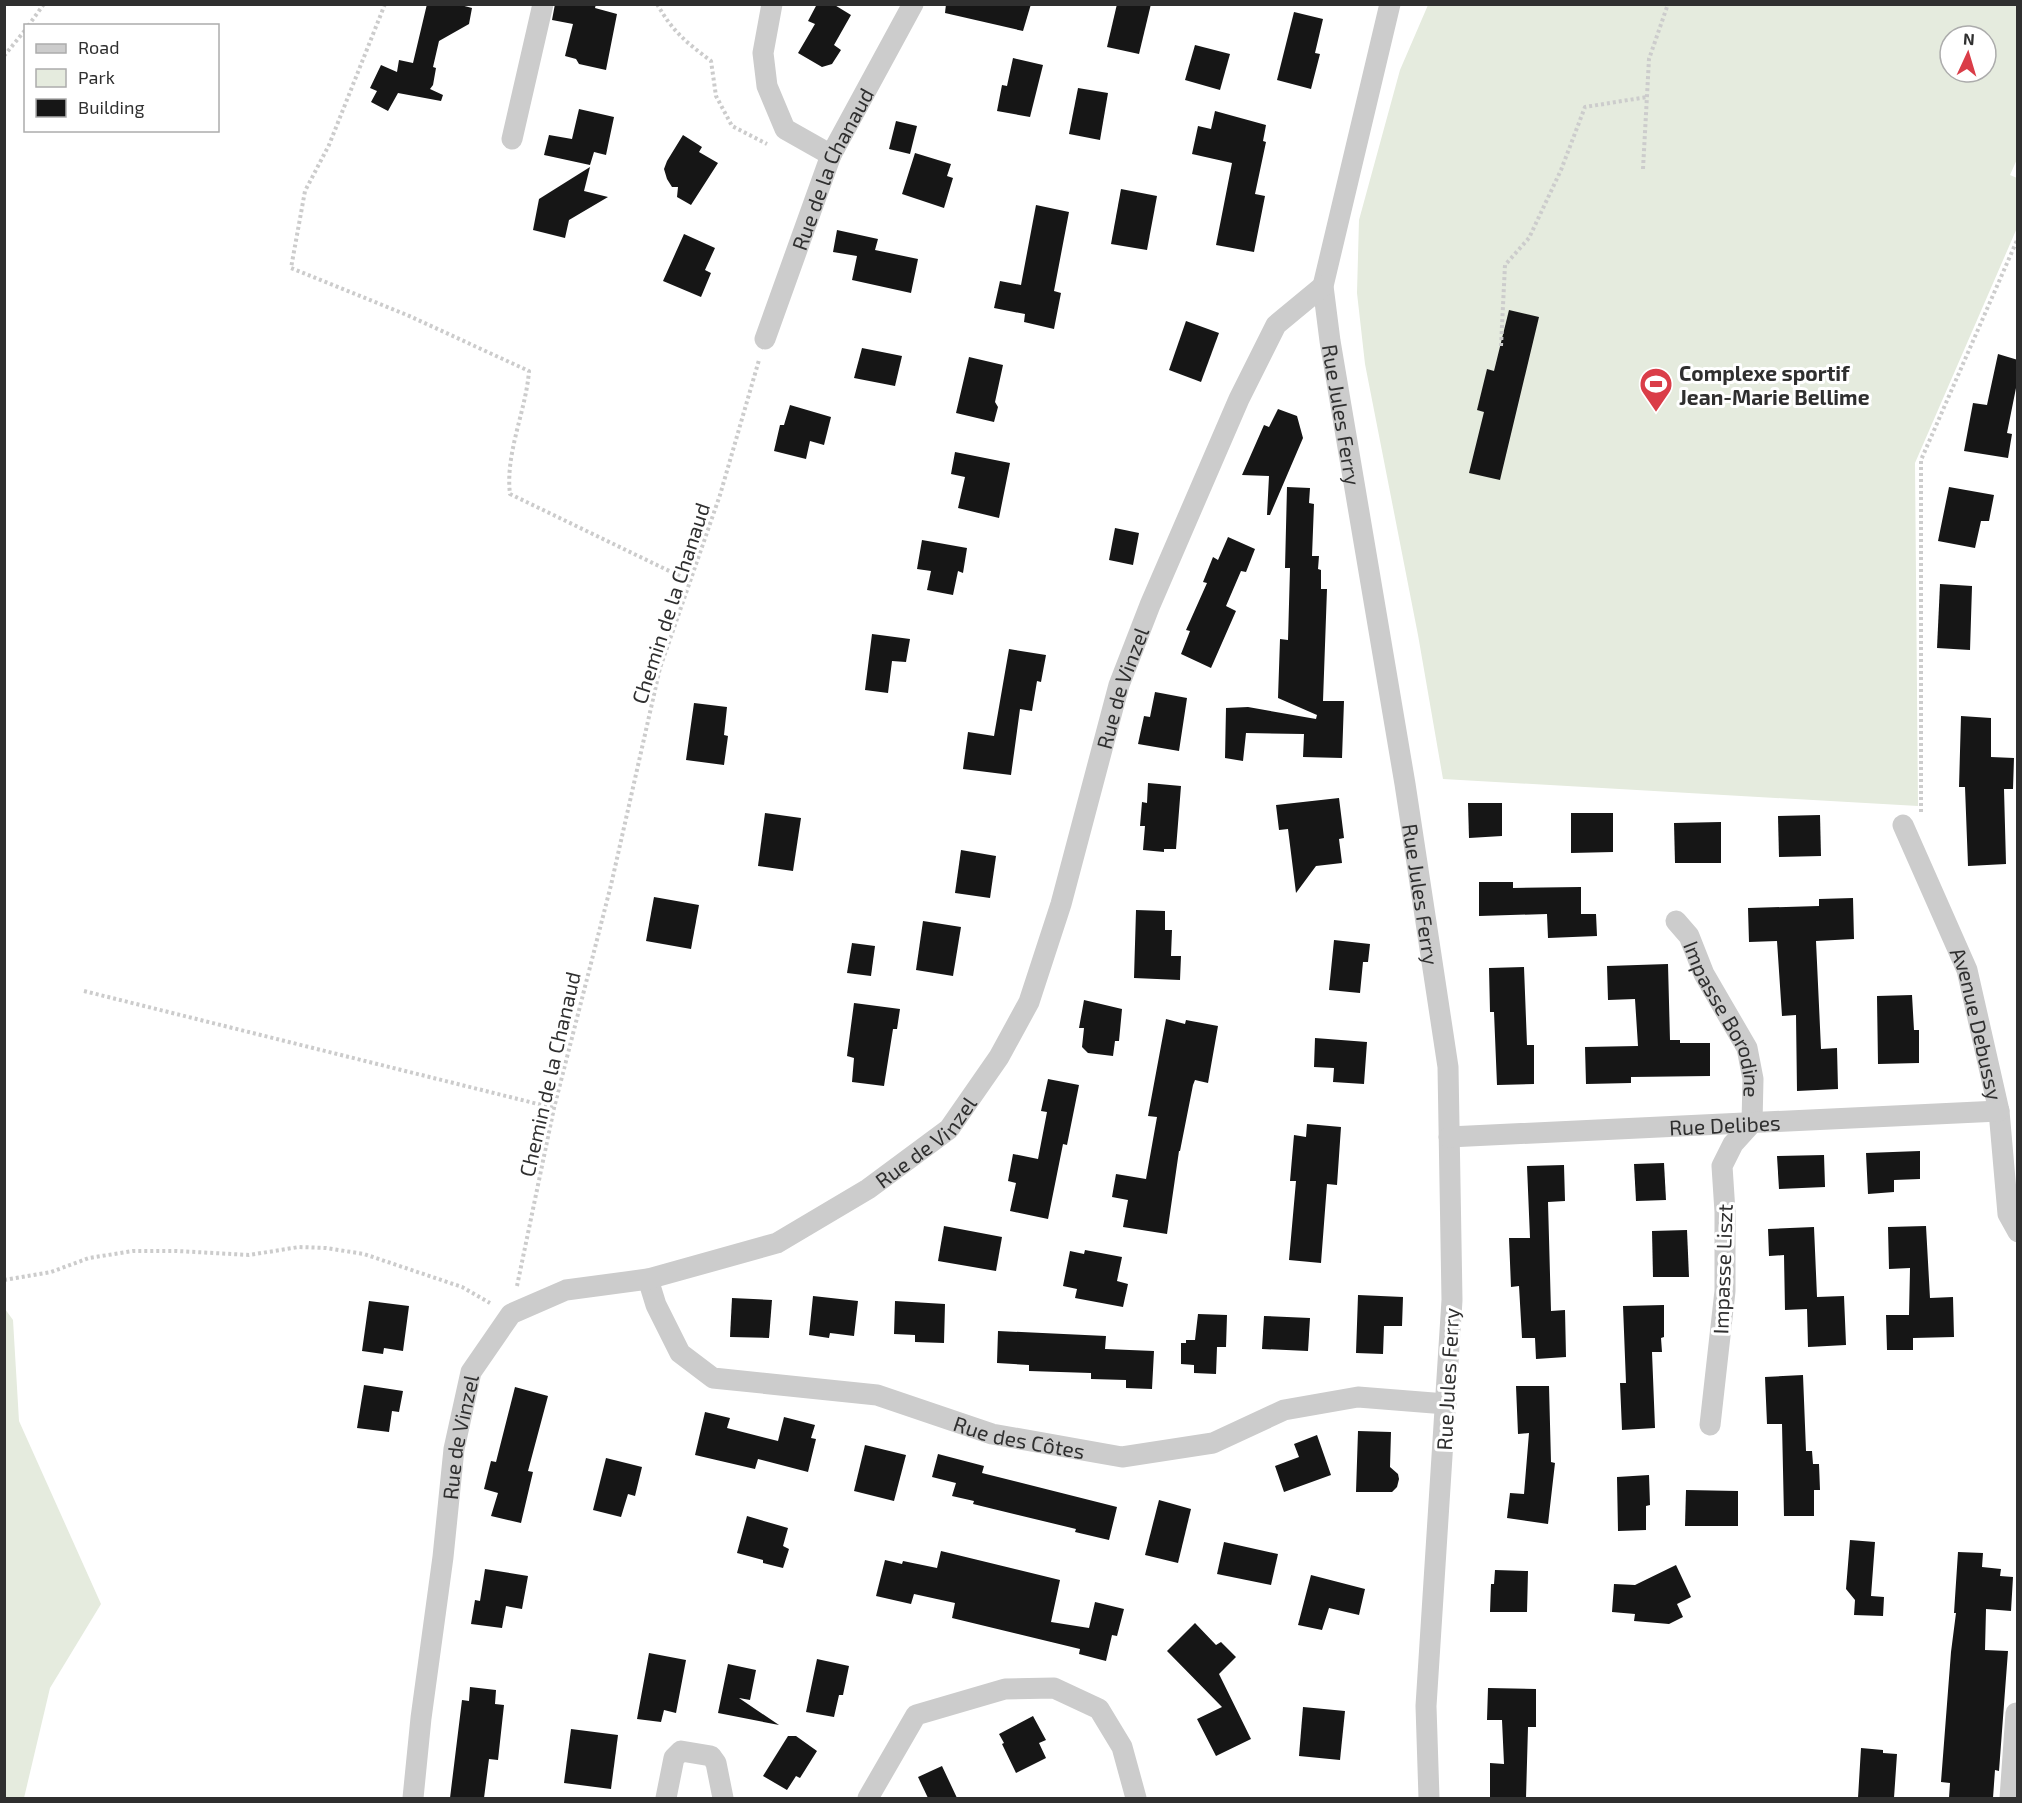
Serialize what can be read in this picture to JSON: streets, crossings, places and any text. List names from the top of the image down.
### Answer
{
  "streets": {
    "street": [
      "Rue de la Chanaud",
      "Rue Jules Ferry",
      "Rue de Vinzel",
      "Impasse Borodine",
      "Avenue Debussy",
      "Rue Delibes",
      "Impasse Liszt",
      "Rue des Côtes"
    ],
    "path": ["Chemin de la Chanaud"]
  },
  "crossings": [
    ["Rue de la Chanaud", "Chemin de la Chanaud"],
    ["Rue Jules Ferry", "Rue de Vinzel"],
    ["Rue Jules Ferry", "Rue Delibes"],
    ["Rue Jules Ferry", "Rue des Côtes"],
    ["Chemin de la Chanaud", "Rue de Vinzel"],
    ["Rue de Vinzel", "Rue des Côtes"],
    ["Impasse Borodine", "Rue Delibes"],
    ["Impasse Borodine", "Impasse Liszt"],
    ["Avenue Debussy", "Rue Delibes"],
    ["Rue Delibes", "Impasse Liszt"]
  ],
  "places": {
    "sports": ["Complexe sportif Jean-Marie Bellime"]
  },
  "legend": ["Road", "Park", "Building"],
  "north": "top"
}
